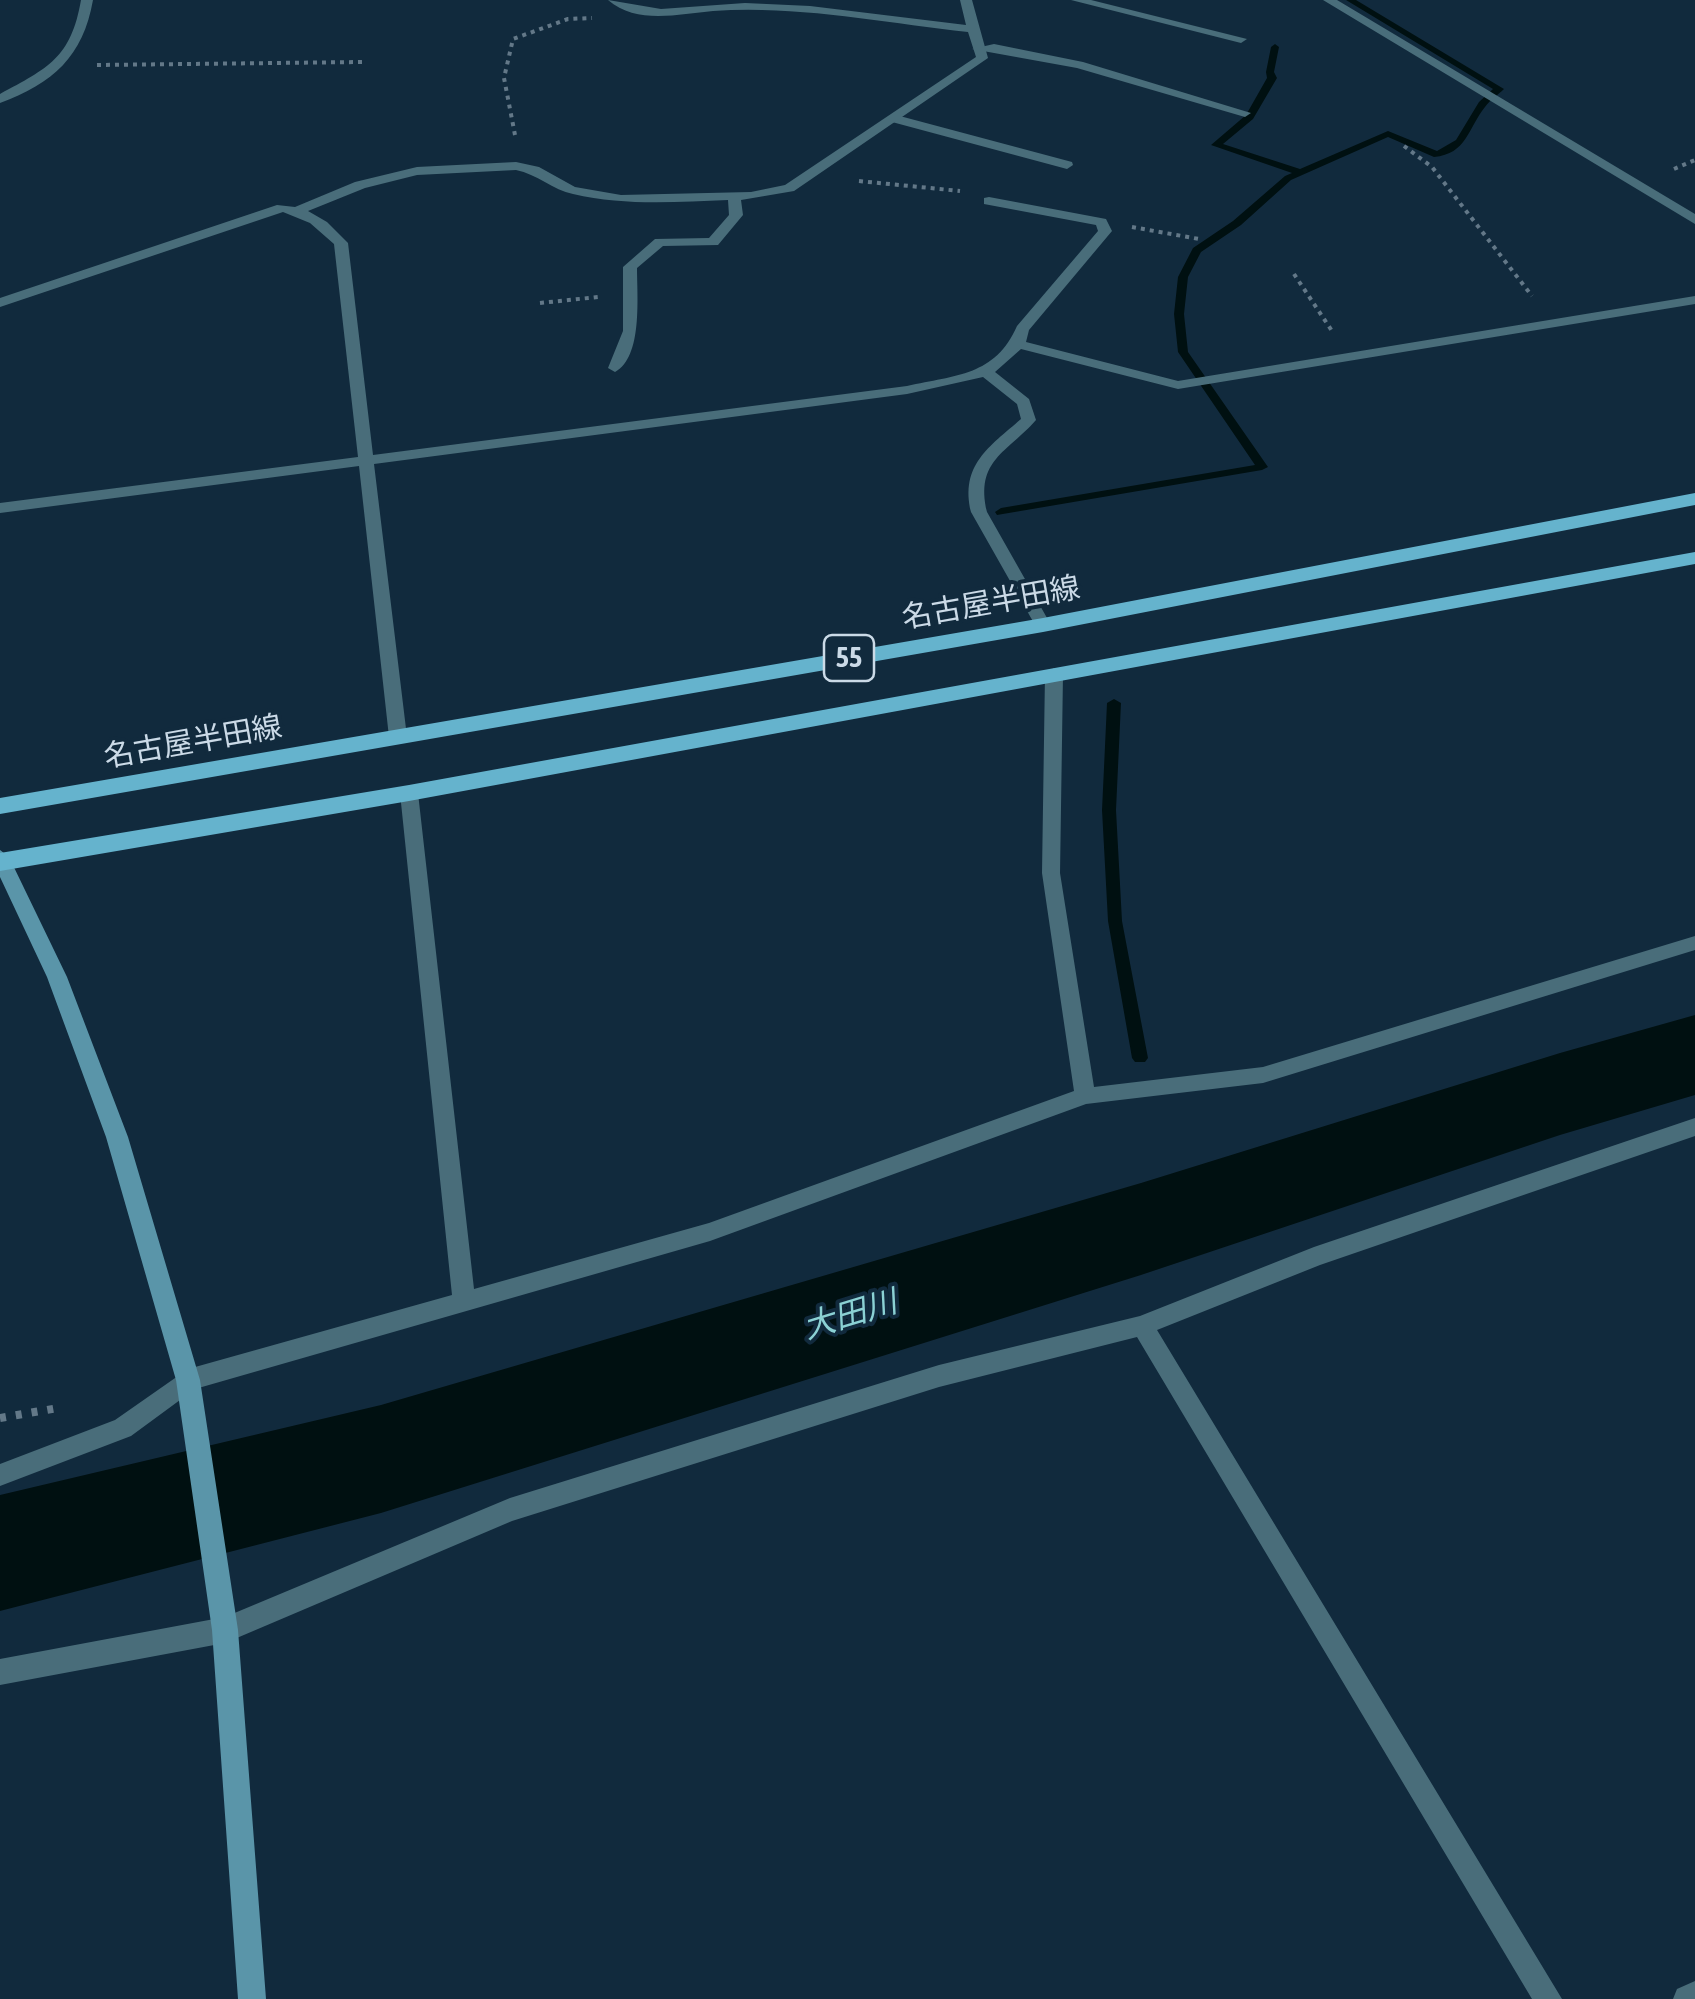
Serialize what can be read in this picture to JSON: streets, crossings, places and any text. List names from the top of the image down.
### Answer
{
  "streets": {
    "main road": ["名古屋半田線", "55"]
  },
  "water": ["大田川"]
}
